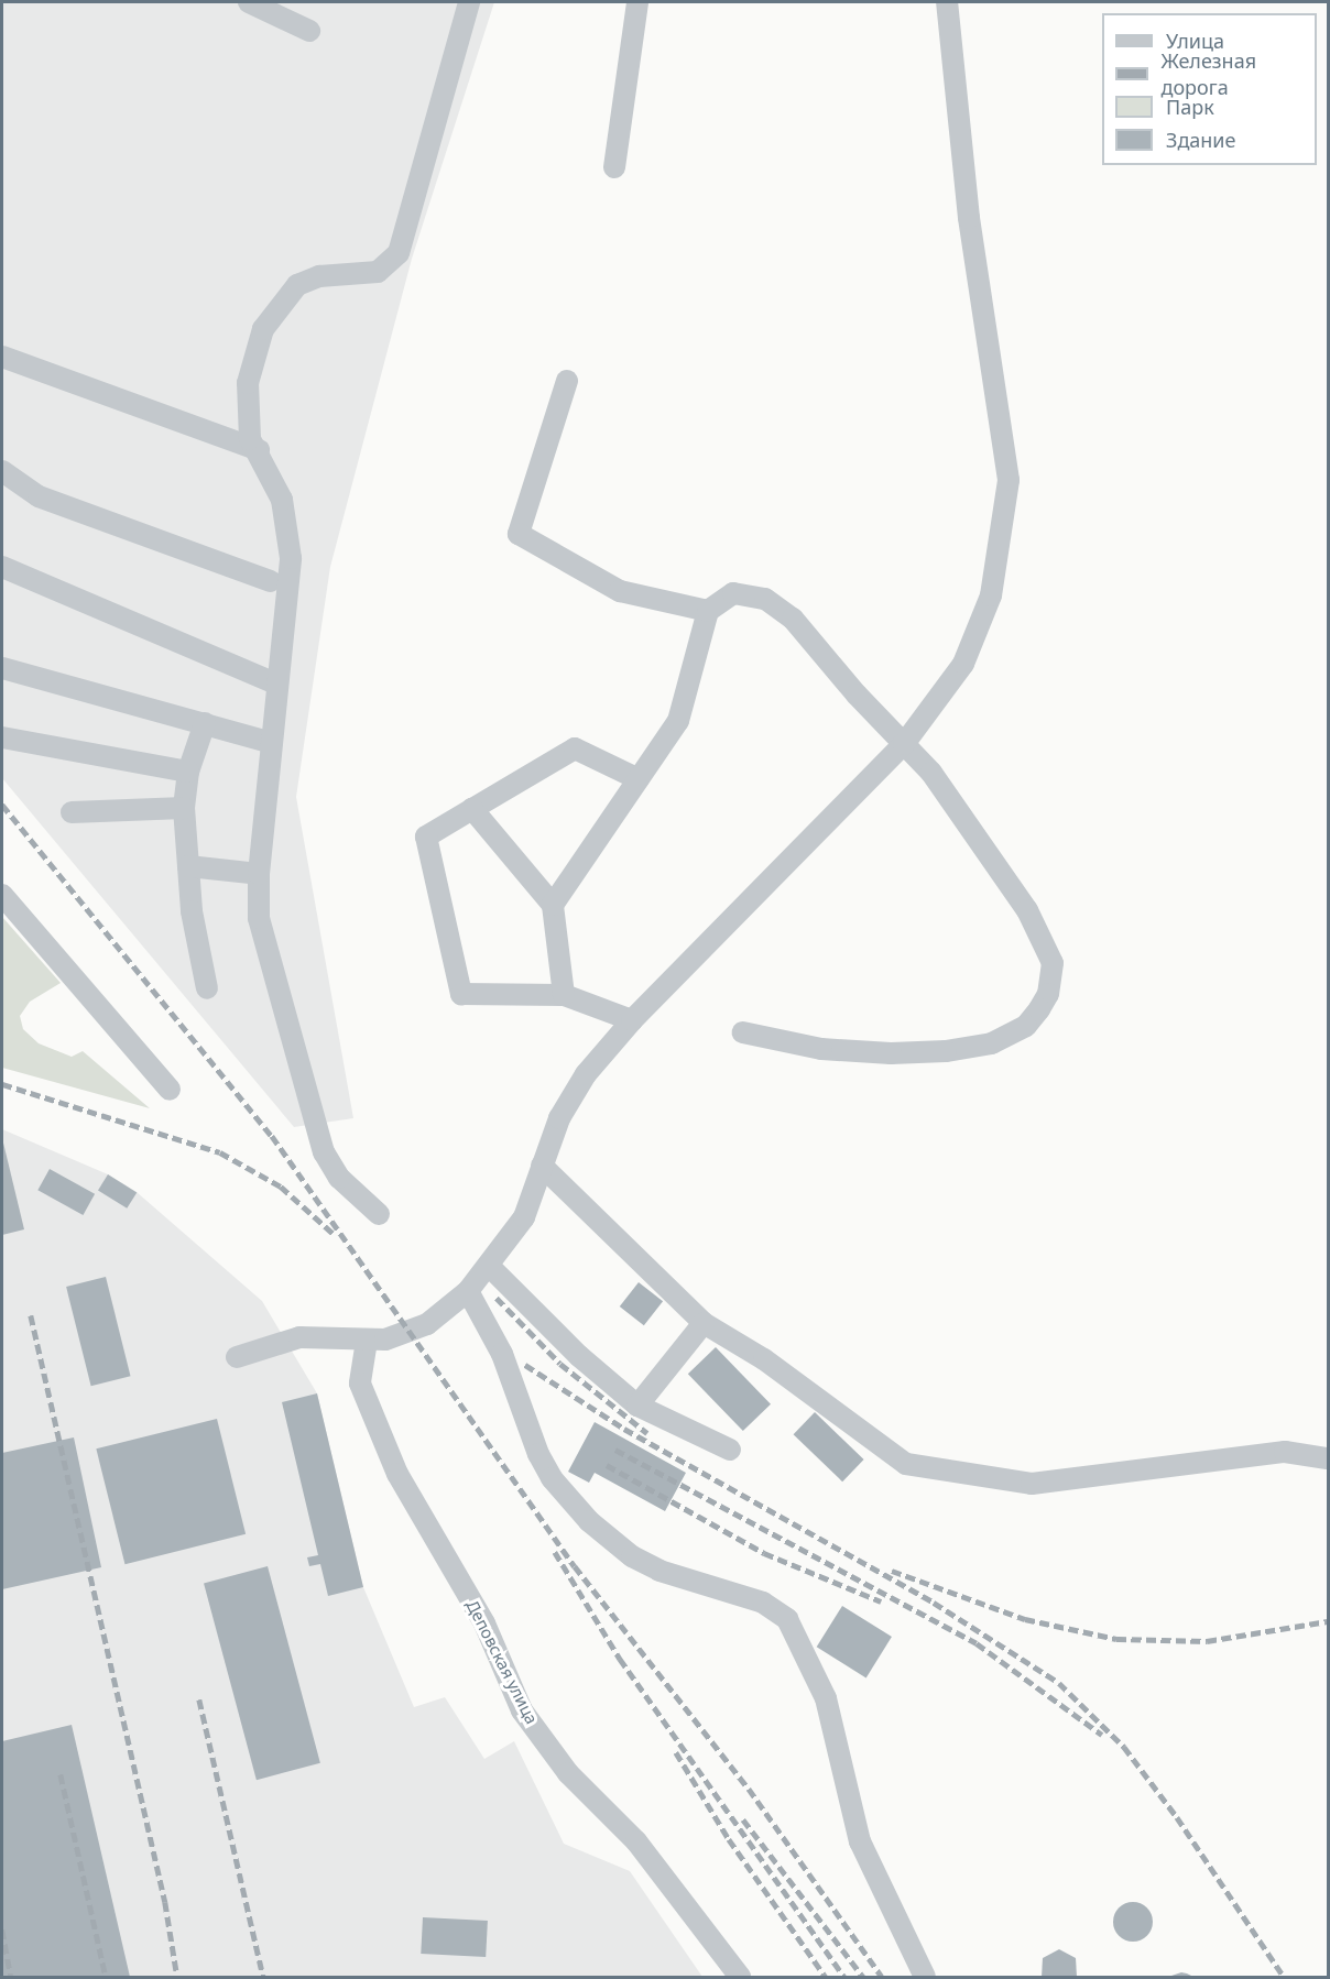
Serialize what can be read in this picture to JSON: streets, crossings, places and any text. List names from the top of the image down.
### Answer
{
  "streets": {
    "street": ["Деповская улица"]
  },
  "legend": [
    "Улица",
    "Железная дорога",
    "Парк",
    "Здание"
  ]
}
